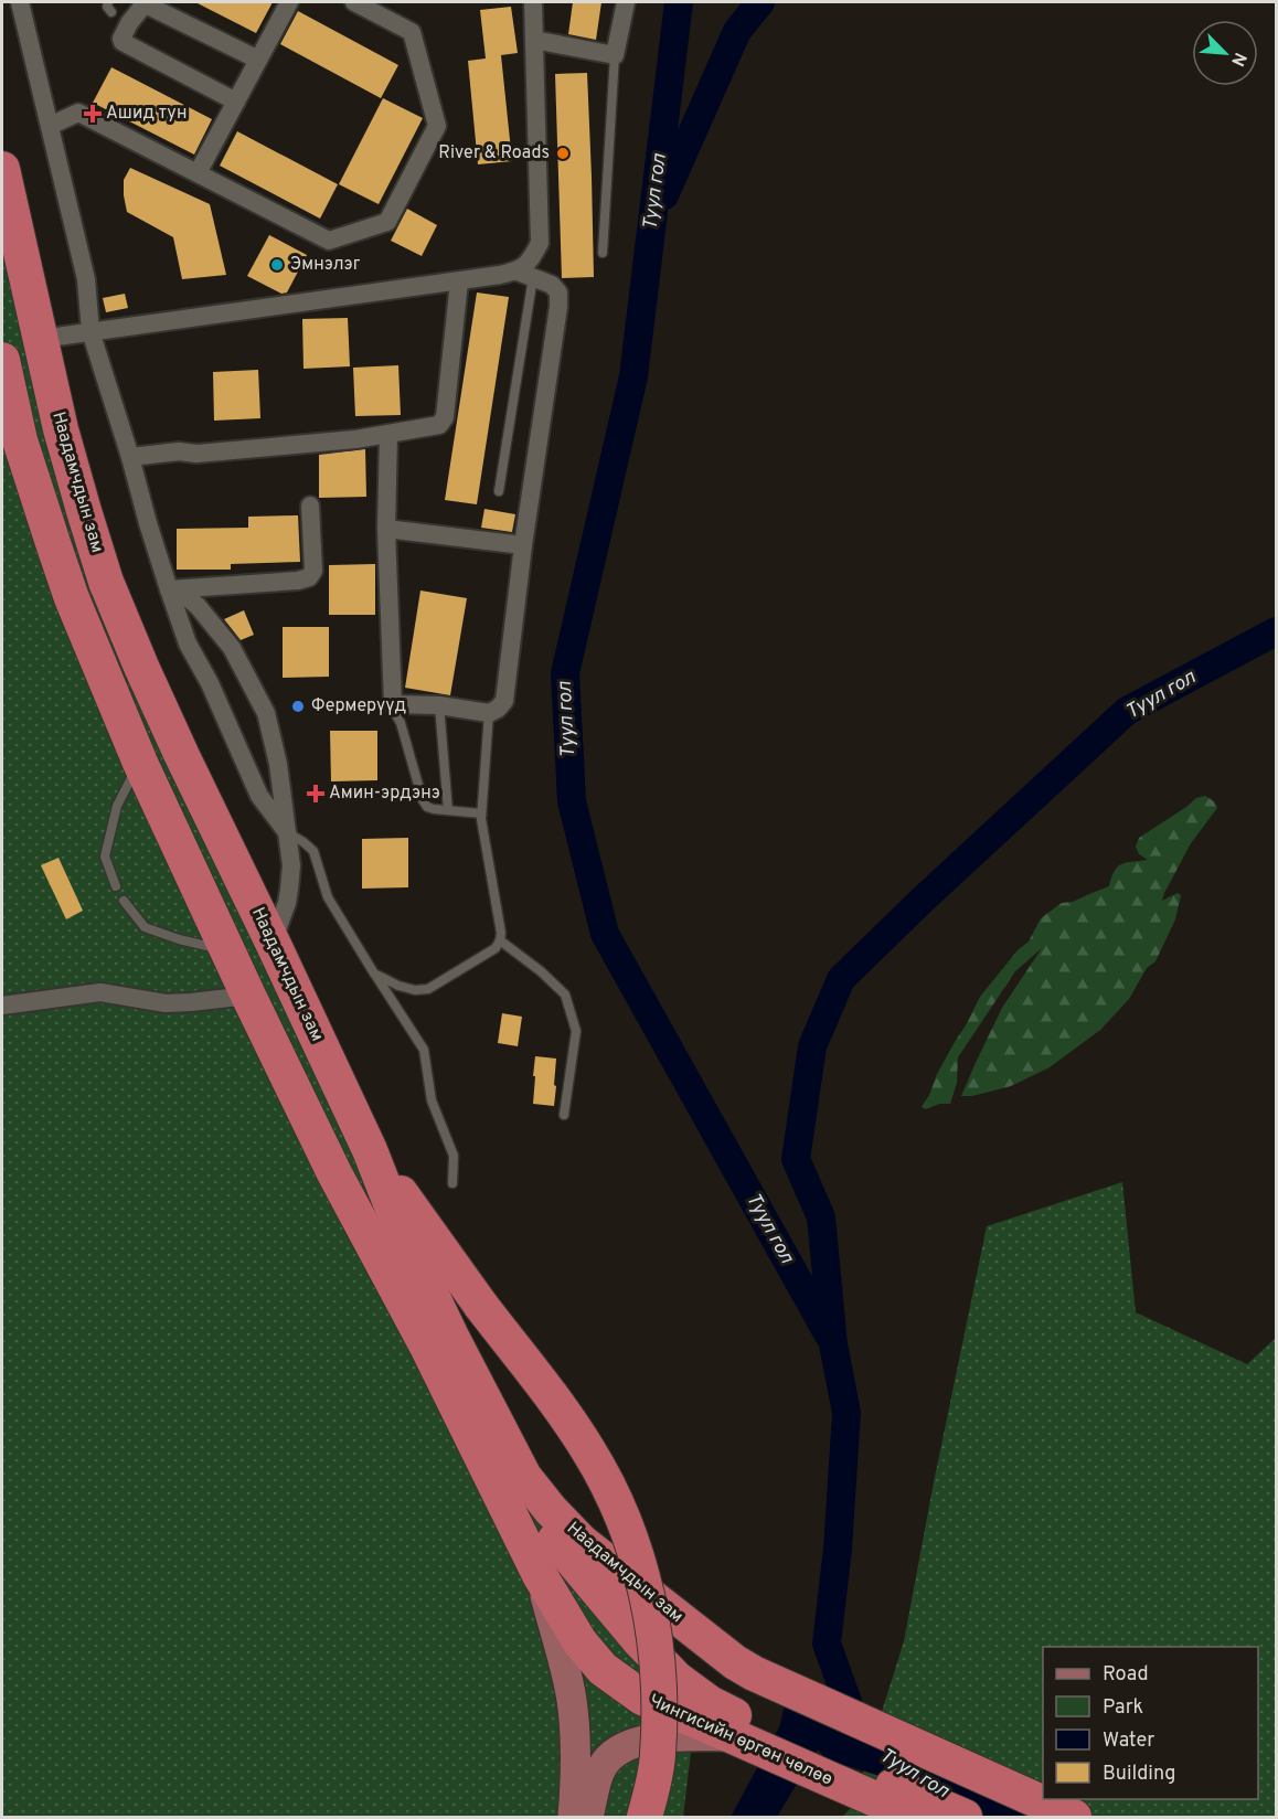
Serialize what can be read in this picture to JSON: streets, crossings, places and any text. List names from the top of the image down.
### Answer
{
  "streets": {
    "highway": ["Наадамчдын зам", "Чингисийн өргөн чөлөө"]
  },
  "water": ["Туул гол"],
  "places": {
    "health": ["Ашид тун", "Амин-эрдэнэ"],
    "other": ["River & Roads", "Эмнэлэг", "Фермерүүд"]
  },
  "legend": [
    "Road",
    "Park",
    "Water",
    "Building"
  ],
  "north": "bottom right"
}
